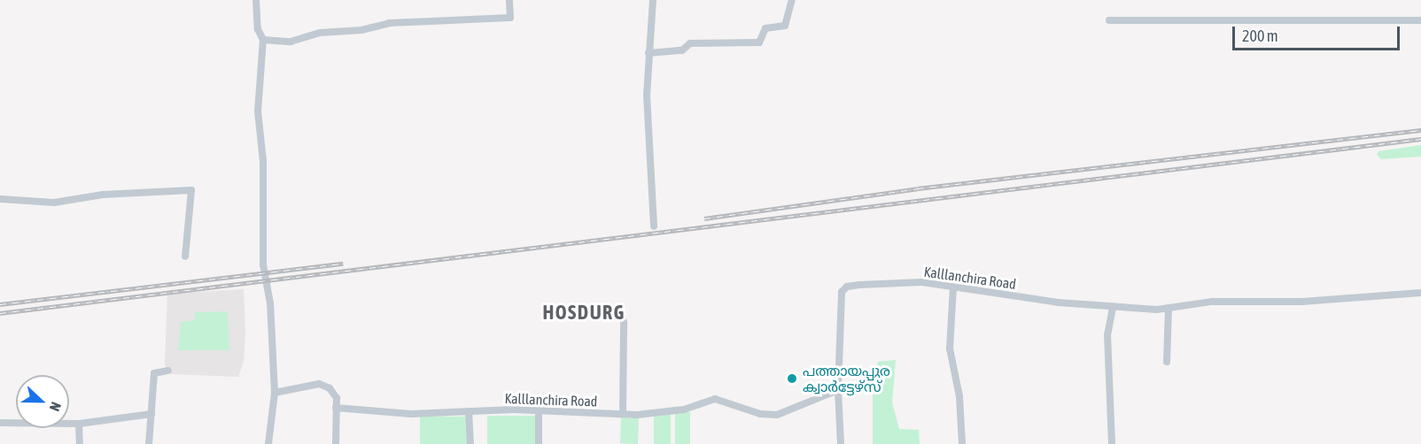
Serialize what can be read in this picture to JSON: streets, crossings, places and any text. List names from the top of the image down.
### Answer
{
  "streets": {
    "street": ["Kalllanchira Road"]
  },
  "districts": ["HOSDURG"],
  "places": ["പത്തായപ്പുര ക്വാർട്ടേഴ്സ്"],
  "scale_bar": "200 m",
  "north": "right"
}
